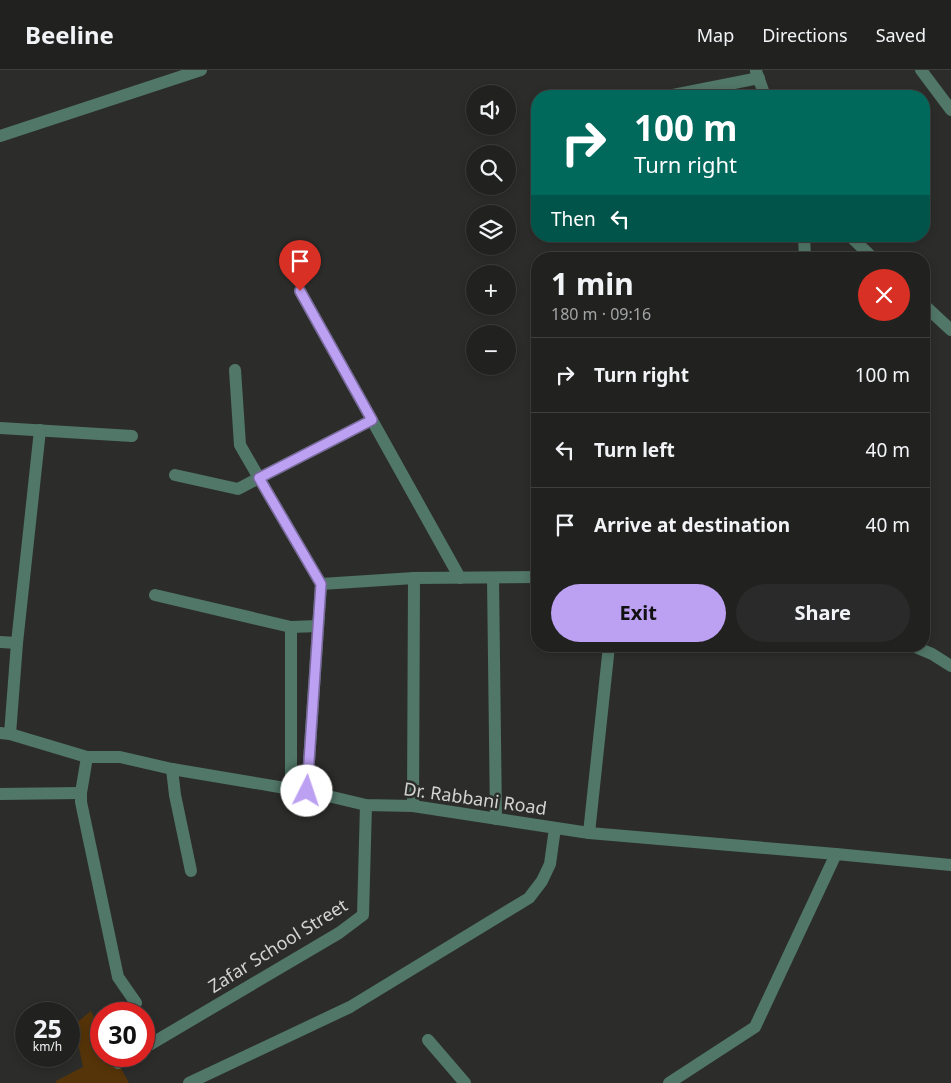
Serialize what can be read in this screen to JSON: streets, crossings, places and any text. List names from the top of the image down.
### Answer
{
  "streets": {
    "street": ["Dr. Rabbani Road", "Zafar School Street"]
  },
  "crossings": [
    ["Dr. Rabbani Road", "Zafar School Street"]
  ],
  "page": {
    "header": "Beeline",
    "nav": ["Map", "Directions", "Saved"],
    "map_buttons": ["+", "−"],
    "turn": ["100 m", "Turn right"],
    "then": "Then",
    "heading": ["1 min", "180 m · 09:16"],
    "list": [
      {
        "name": "Turn right",
        "value": "100 m"
      },
      {
        "name": "Turn left",
        "value": "40 m"
      },
      {
        "name": "Arrive at destination",
        "value": "40 m"
      }
    ],
    "buttons": ["Exit", "Share"],
    "speed": "25 km/h",
    "limit": "30"
  }
}
